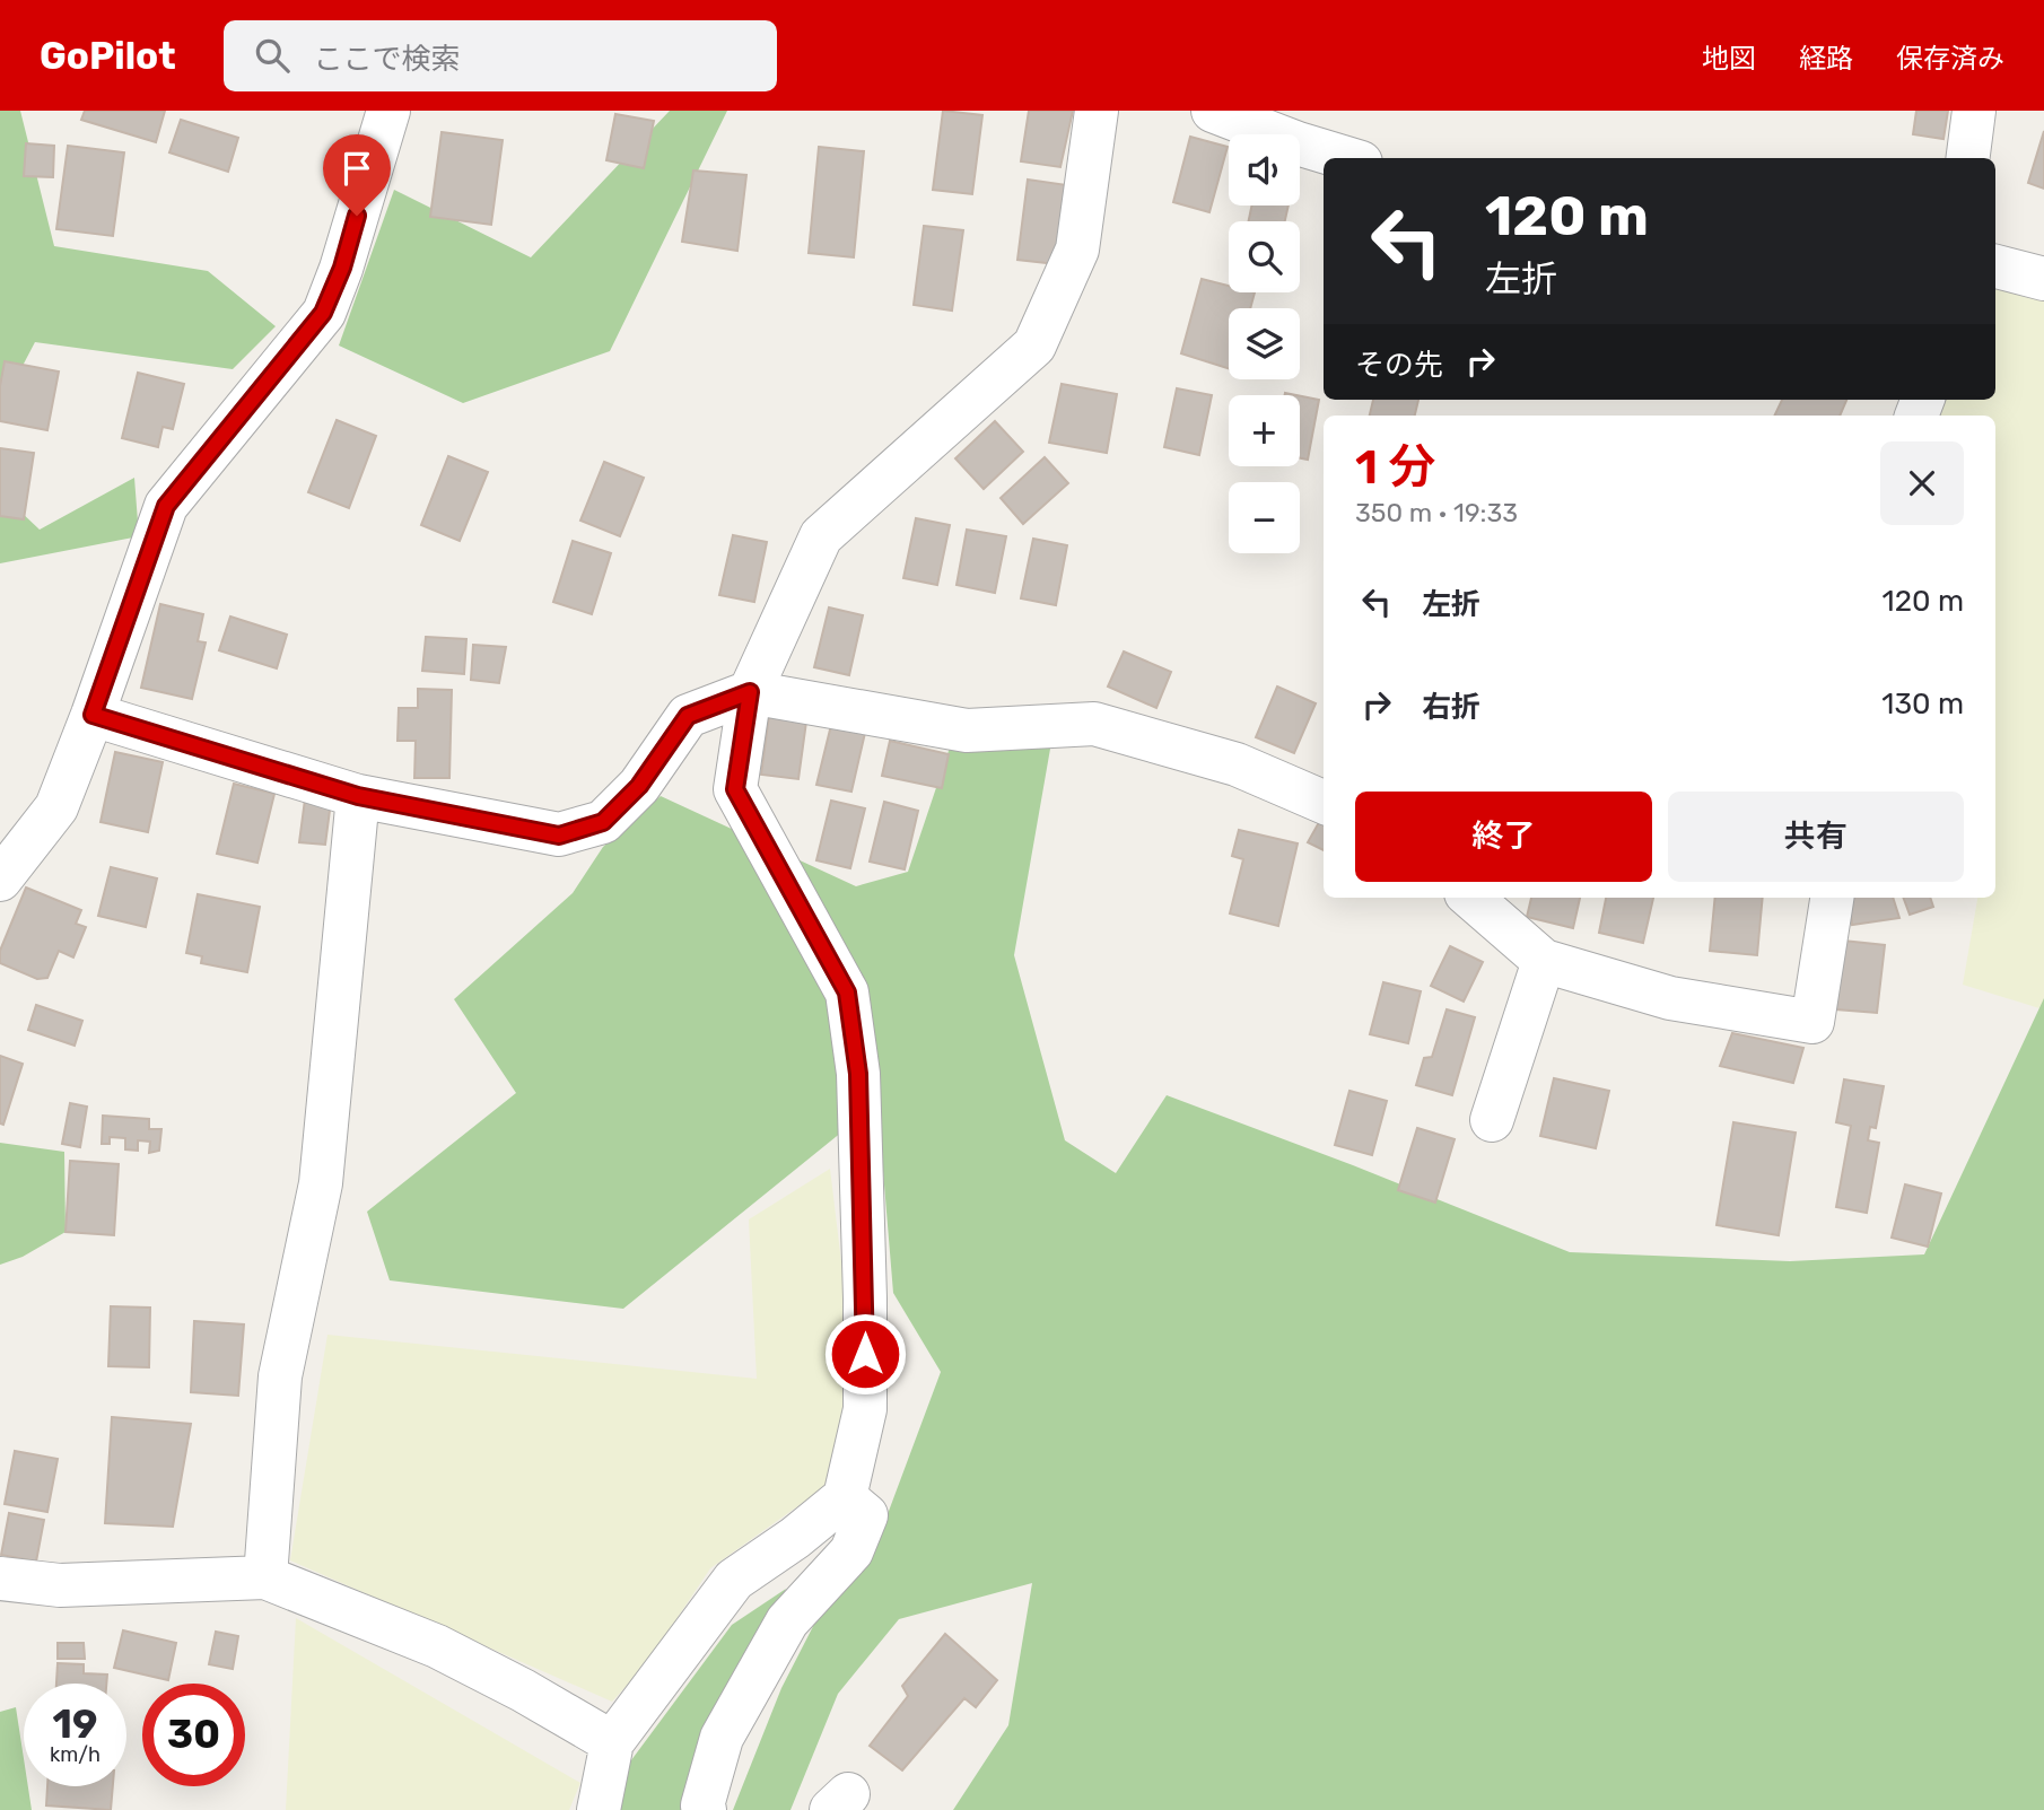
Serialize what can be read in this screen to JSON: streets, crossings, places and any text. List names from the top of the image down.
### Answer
{
  "page": {
    "header": "GoPilot",
    "search": "ここで検索",
    "nav": ["地図", "経路", "保存済み"],
    "map_buttons": ["+", "−"],
    "turn": ["120 m", "左折"],
    "then": "その先",
    "heading": ["1 分", "350 m · 19:33"],
    "list": [
      {
        "name": "左折",
        "value": "120 m"
      },
      {
        "name": "右折",
        "value": "130 m"
      }
    ],
    "buttons": ["終了", "共有"],
    "speed": "19 km/h",
    "limit": "30"
  }
}
